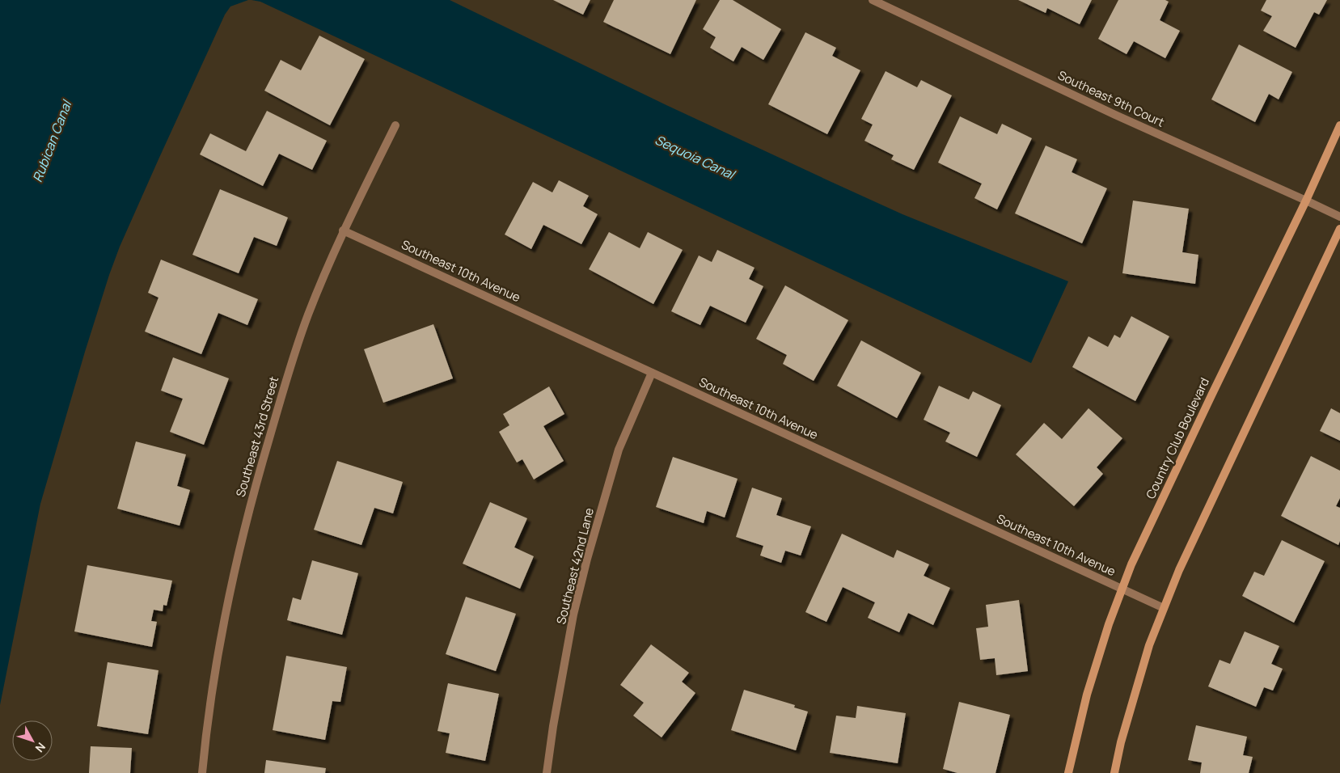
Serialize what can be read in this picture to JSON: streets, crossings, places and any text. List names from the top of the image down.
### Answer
{
  "streets": {
    "main road": ["Country Club Boulevard"],
    "street": [
      "Southeast 9th Court",
      "Southeast 10th Avenue",
      "Southeast 43rd Street",
      "Southeast 42nd Lane"
    ]
  },
  "crossings": [
    ["Southeast 9th Court", "Country Club Boulevard"],
    ["Southeast 10th Avenue", "Southeast 43rd Street"],
    ["Southeast 10th Avenue", "Country Club Boulevard"],
    ["Southeast 10th Avenue", "Southeast 42nd Lane"]
  ],
  "water": ["Rubican Canal", "Sequoia Canal"],
  "north": "bottom right"
}
